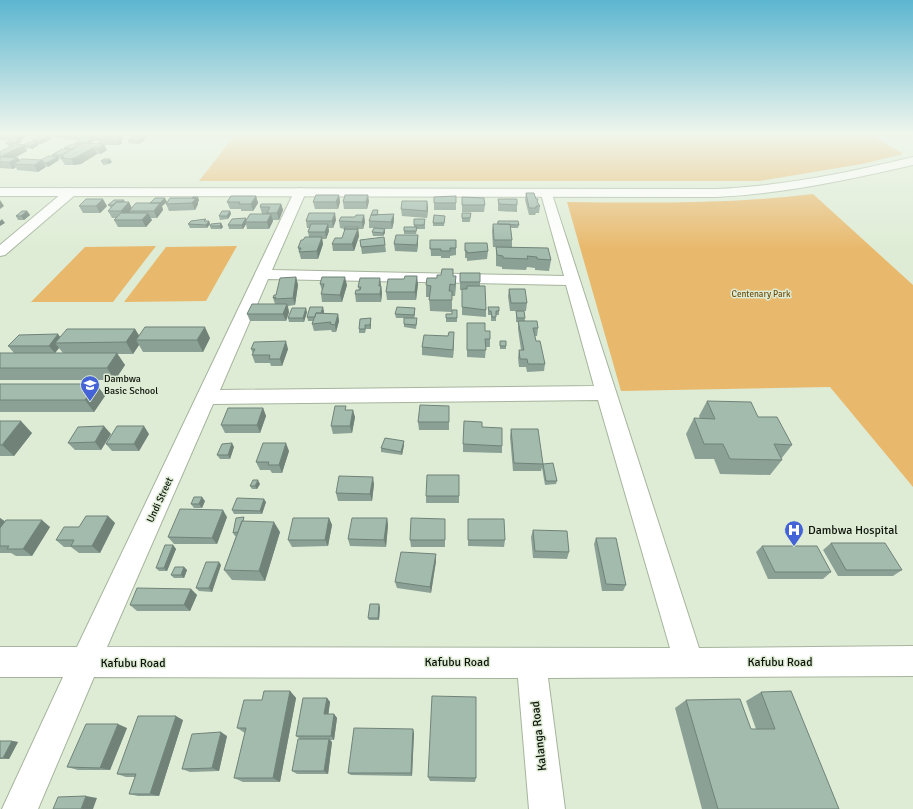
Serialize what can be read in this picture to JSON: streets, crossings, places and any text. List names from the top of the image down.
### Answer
{
  "streets": {
    "street": ["Undi Street", "Kafubu Road", "Kalanga Road"]
  },
  "crossings": [
    ["Undi Street", "Kafubu Road"],
    ["Kafubu Road", "Kalanga Road"]
  ],
  "parks": ["Centenary Park"],
  "places": {
    "school or university": ["Dambwa Basic School"],
    "hospital": ["Dambwa Hospital"]
  }
}
